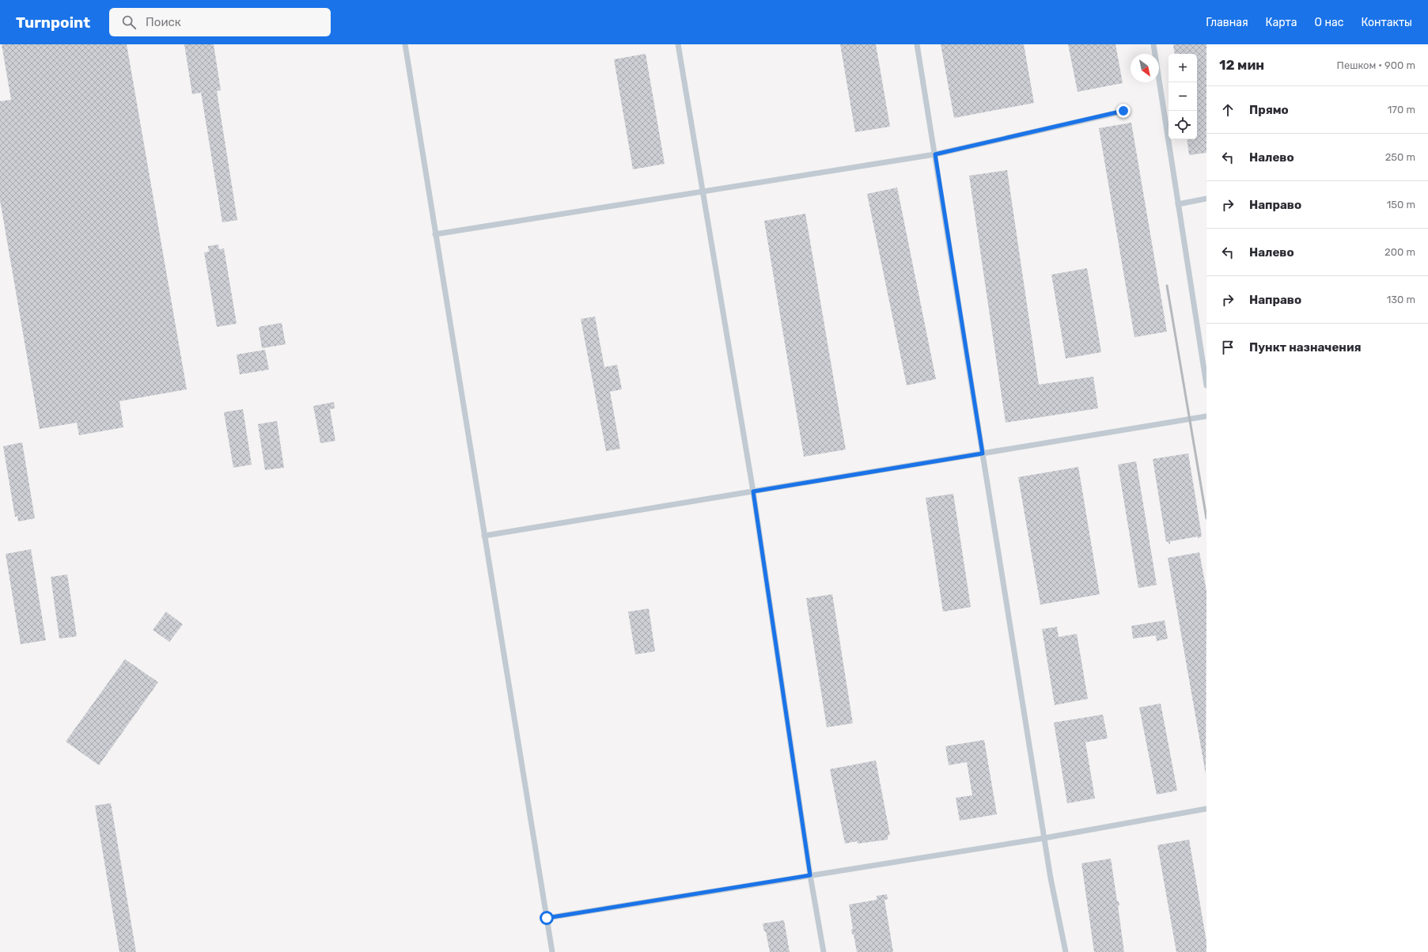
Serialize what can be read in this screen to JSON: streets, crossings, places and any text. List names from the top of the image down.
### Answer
{
  "north": "bottom right",
  "page": {
    "header": "Turnpoint",
    "search": "Поиск",
    "nav": [
      "Главная",
      "Карта",
      "О нас",
      "Контакты"
    ],
    "heading": ["12 мин", "Пешком · 900 m"],
    "map_buttons": ["+", "−"],
    "list": [
      ["Прямо", "170 m"],
      ["Налево", "250 m"],
      ["Направо", "150 m"],
      ["Налево", "200 m"],
      ["Направо", "130 m"],
      "Пункт назначения"
    ]
  }
}
